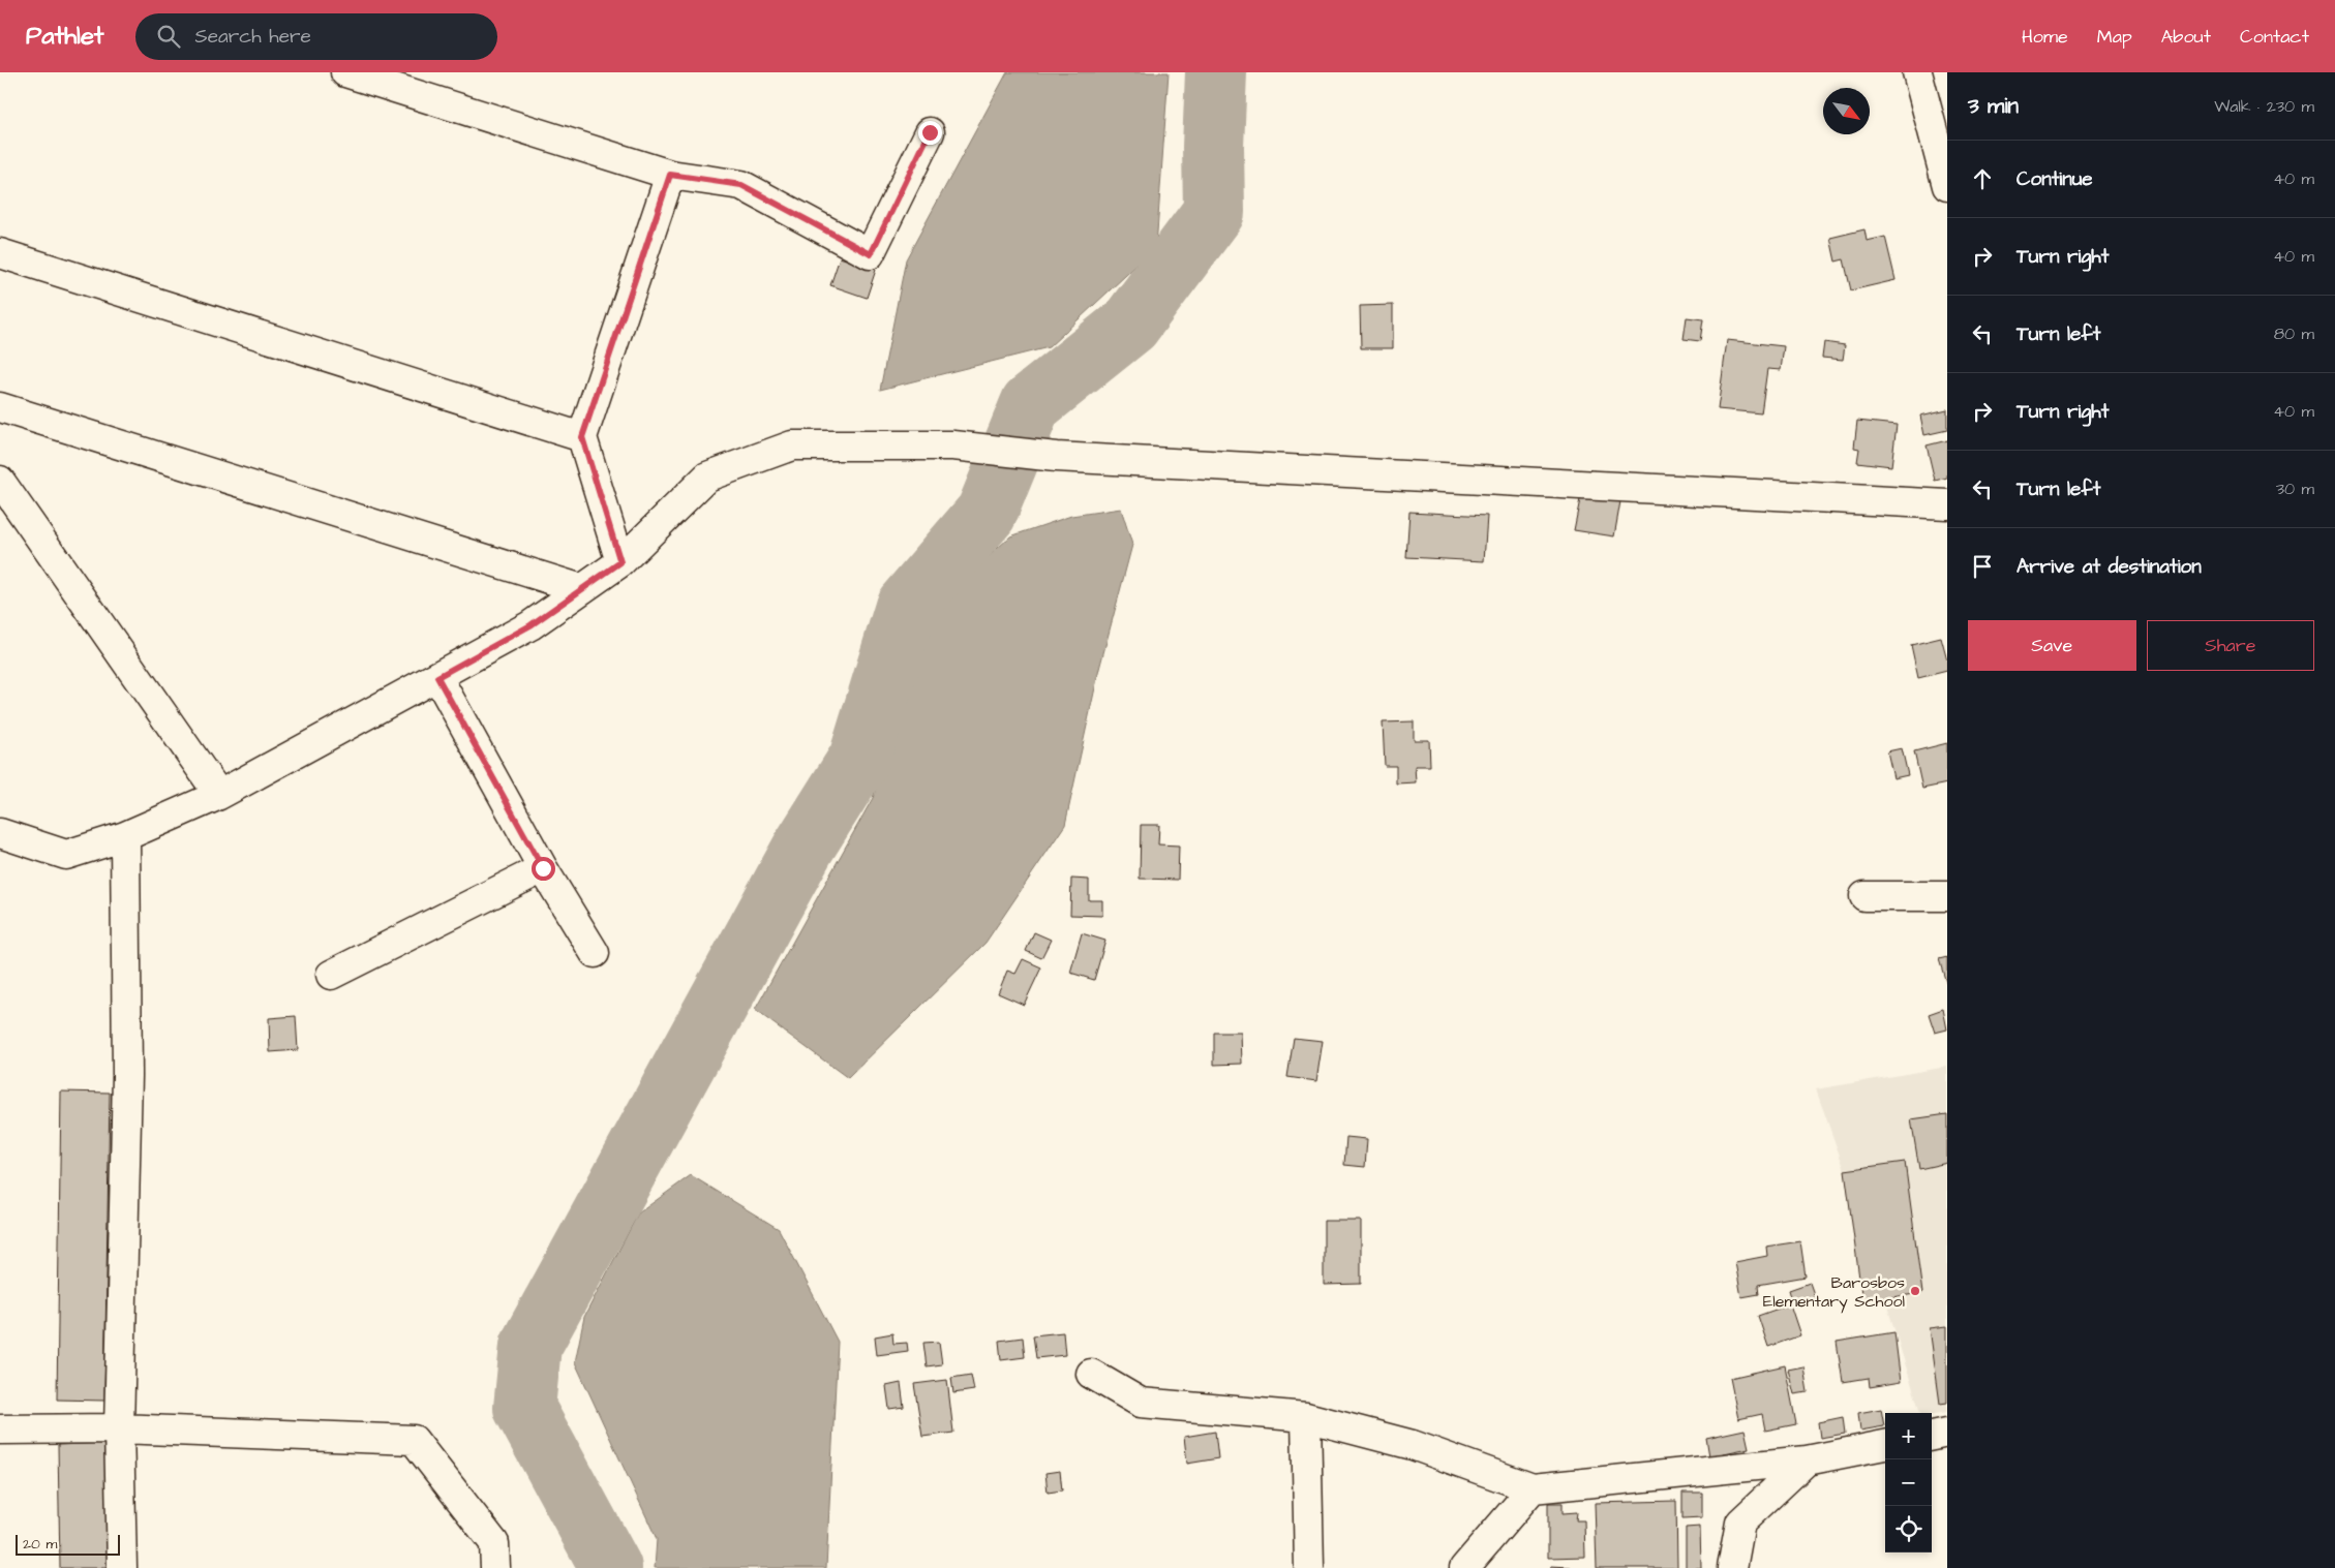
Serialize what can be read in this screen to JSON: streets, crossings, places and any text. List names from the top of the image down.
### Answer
{
  "places": ["Barosbos Elementary School"],
  "scale_bar": "20 m",
  "north": "bottom right",
  "page": {
    "header": "Pathlet",
    "search": "Search here",
    "nav": [
      "Home",
      "Map",
      "About",
      "Contact"
    ],
    "heading": ["3 min", "Walk · 230 m"],
    "list": [
      ["Continue", "40 m"],
      ["Turn right", "40 m"],
      ["Turn left", "80 m"],
      ["Turn right", "40 m"],
      ["Turn left", "30 m"],
      "Arrive at destination"
    ],
    "buttons": ["Save", "Share"],
    "map_buttons": ["+", "−"],
    "scale": "20 m"
  }
}
